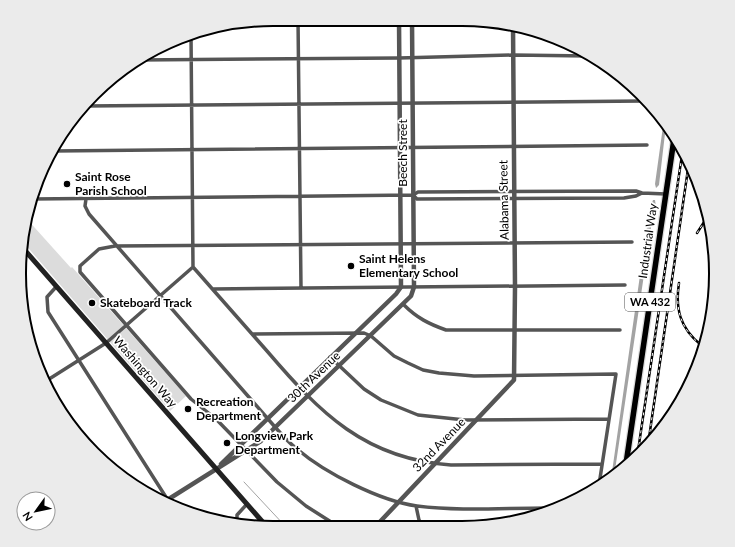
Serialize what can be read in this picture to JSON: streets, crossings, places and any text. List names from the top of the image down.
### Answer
{
  "streets": {
    "main road": ["Industrial Way", "WA 432", "Washington Way"],
    "street": [
      "Beech Street",
      "Alabama Street",
      "30th Avenue",
      "32nd Avenue"
    ]
  },
  "crossings": [
    ["Beech Street", "30th Avenue"],
    ["Alabama Street", "32nd Avenue"],
    ["Washington Way", "30th Avenue"]
  ],
  "places": [
    "Saint Rose Parish School",
    "Saint Helens Elementary School",
    "Skateboard Track",
    "Recreation Department",
    "Longview Park Department"
  ],
  "north": "bottom left"
}
